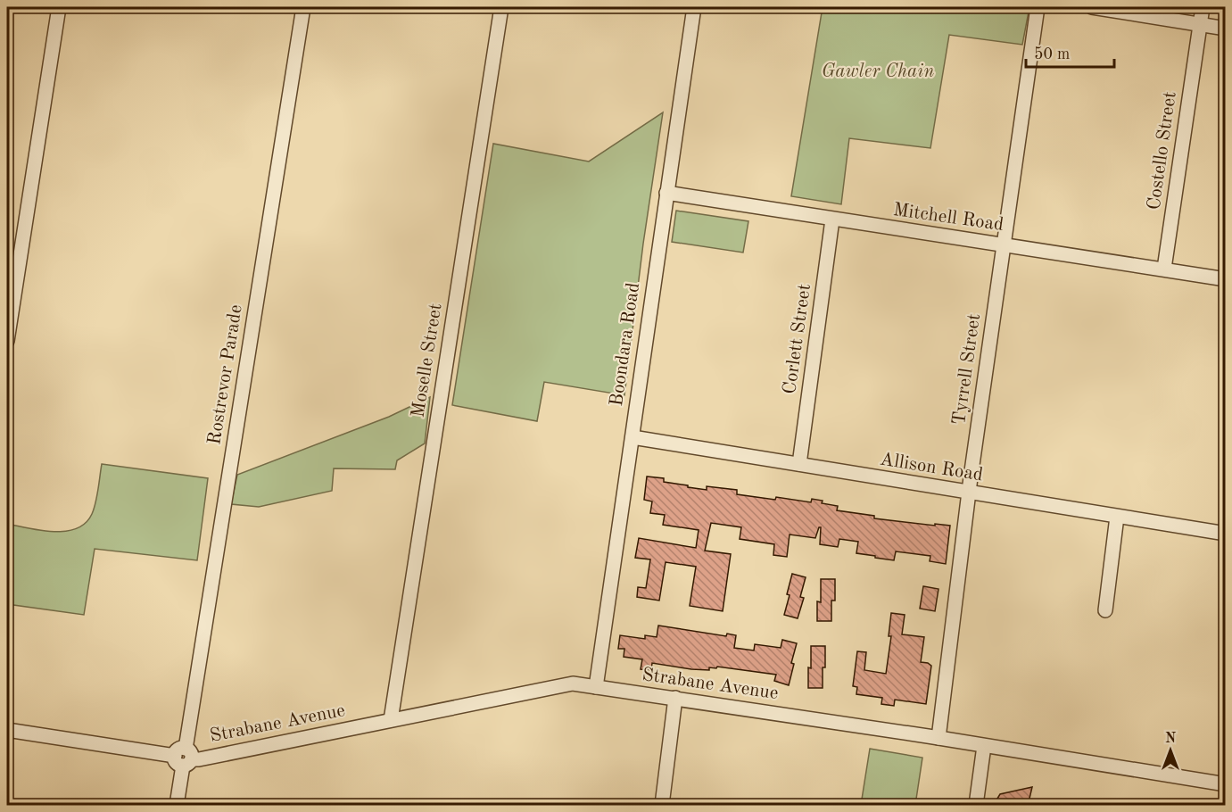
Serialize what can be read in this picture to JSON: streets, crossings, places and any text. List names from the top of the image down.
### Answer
{
  "streets": {
    "street": [
      "Costello Street",
      "Mitchell Road",
      "Corlett Street",
      "Boondara Road",
      "Moselle Street",
      "Tyrrell Street",
      "Rostrevor Parade",
      "Allison Road",
      "Strabane Avenue"
    ]
  },
  "crossings": [
    ["Costello Street", "Mitchell Road"],
    ["Mitchell Road", "Corlett Street"],
    ["Mitchell Road", "Boondara Road"],
    ["Mitchell Road", "Tyrrell Street"],
    ["Corlett Street", "Allison Road"],
    ["Boondara Road", "Allison Road"],
    ["Boondara Road", "Strabane Avenue"],
    ["Moselle Street", "Strabane Avenue"],
    ["Tyrrell Street", "Allison Road"],
    ["Tyrrell Street", "Strabane Avenue"],
    ["Rostrevor Parade", "Strabane Avenue"]
  ],
  "parks": ["Gawler Chain"],
  "scale_bar": "50 m",
  "north": "top"
}
